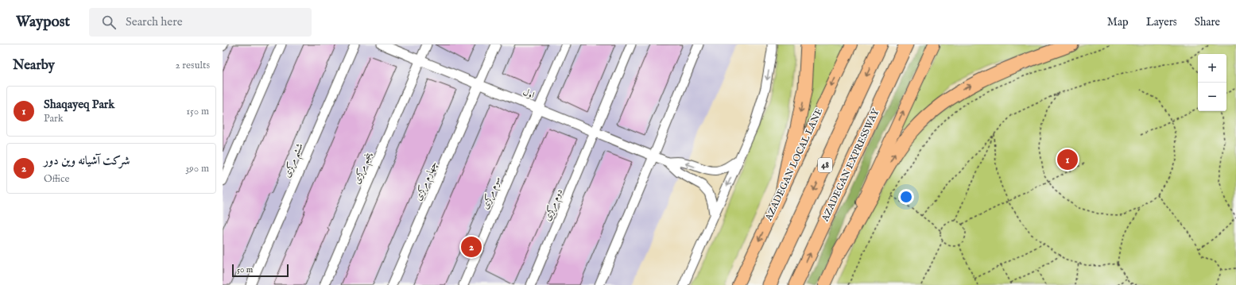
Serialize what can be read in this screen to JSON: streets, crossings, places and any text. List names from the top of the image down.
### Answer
{
  "streets": {
    "highway": ["48", "AZADEGAN EXPRESSWAY"],
    "main road": ["AZADEGAN LOCAL LANE"],
    "lane": [
      "اول",
      "ششم مرکزی",
      "پنجم مرکزی",
      "چهارم مرکزی",
      "سوم مرکزی",
      "دوم مرکزی"
    ]
  },
  "crossings": [
    ["اول", "پنجم مرکزی"],
    ["اول", "چهارم مرکزی"],
    ["اول", "سوم مرکزی"],
    ["اول", "دوم مرکزی"]
  ],
  "scale_bar": "50 m",
  "page": {
    "header": "Waypost",
    "search": "Search here",
    "nav": ["Map", "Layers", "Share"],
    "heading": ["Nearby", "2 results"],
    "map_buttons": ["+", "−"],
    "list": [
      {
        "mark": "1",
        "name": "Shaqayeq Park",
        "note": "Park",
        "value": "150 m"
      },
      {
        "mark": "2",
        "name": "شرکت آشیانه وین دور",
        "note": "Office",
        "value": "390 m"
      }
    ],
    "pins": ["1", "2"],
    "scale": "50 m"
  }
}
